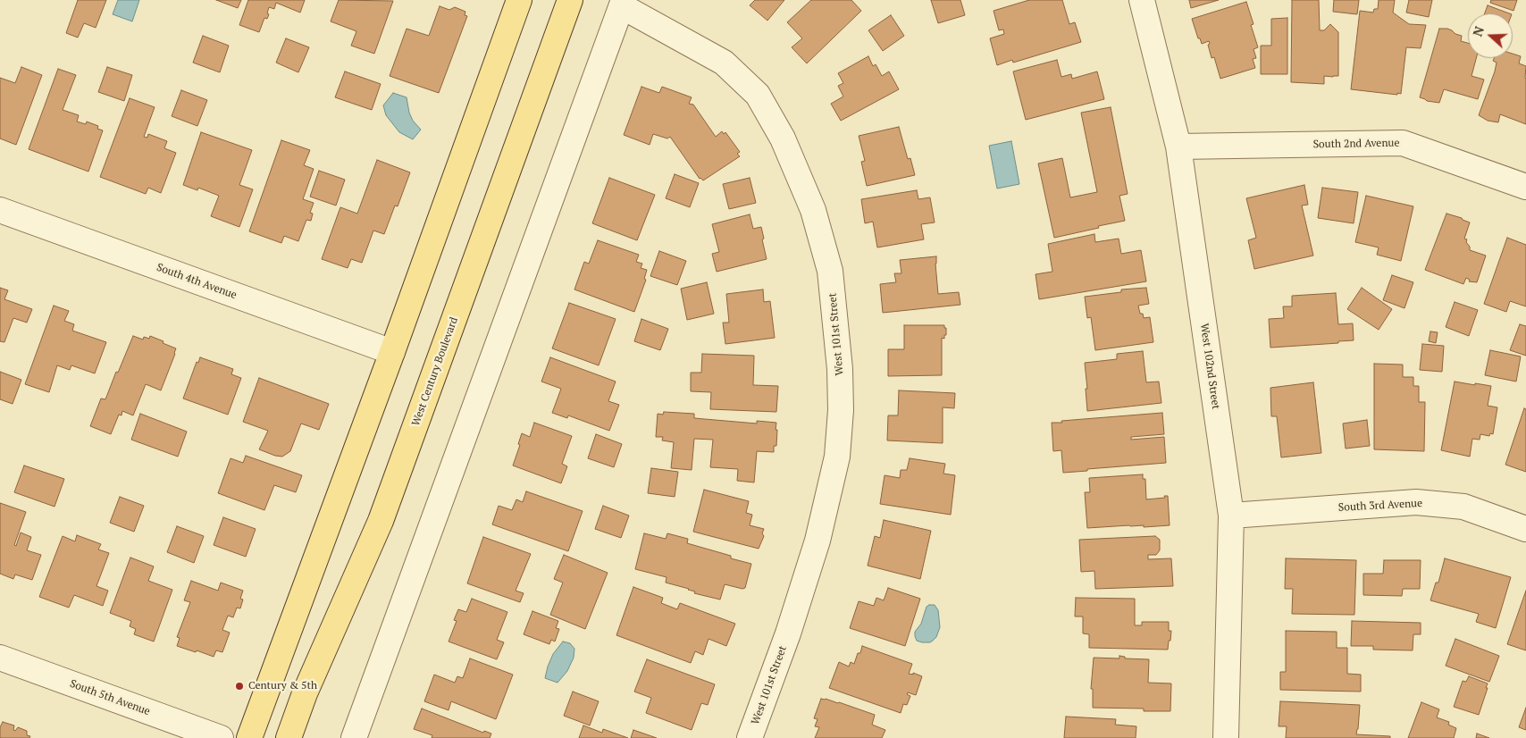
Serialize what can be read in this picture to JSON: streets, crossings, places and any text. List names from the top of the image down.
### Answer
{
  "streets": {
    "main road": ["West Century Boulevard"],
    "street": [
      "South 2nd Avenue",
      "South 4th Avenue",
      "West 101st Street",
      "West 102nd Street",
      "South 3rd Avenue",
      "South 5th Avenue"
    ]
  },
  "crossings": [
    ["South 2nd Avenue", "West 102nd Street"],
    ["West 102nd Street", "South 3rd Avenue"]
  ],
  "places": ["Century & 5th"],
  "north": "left"
}
